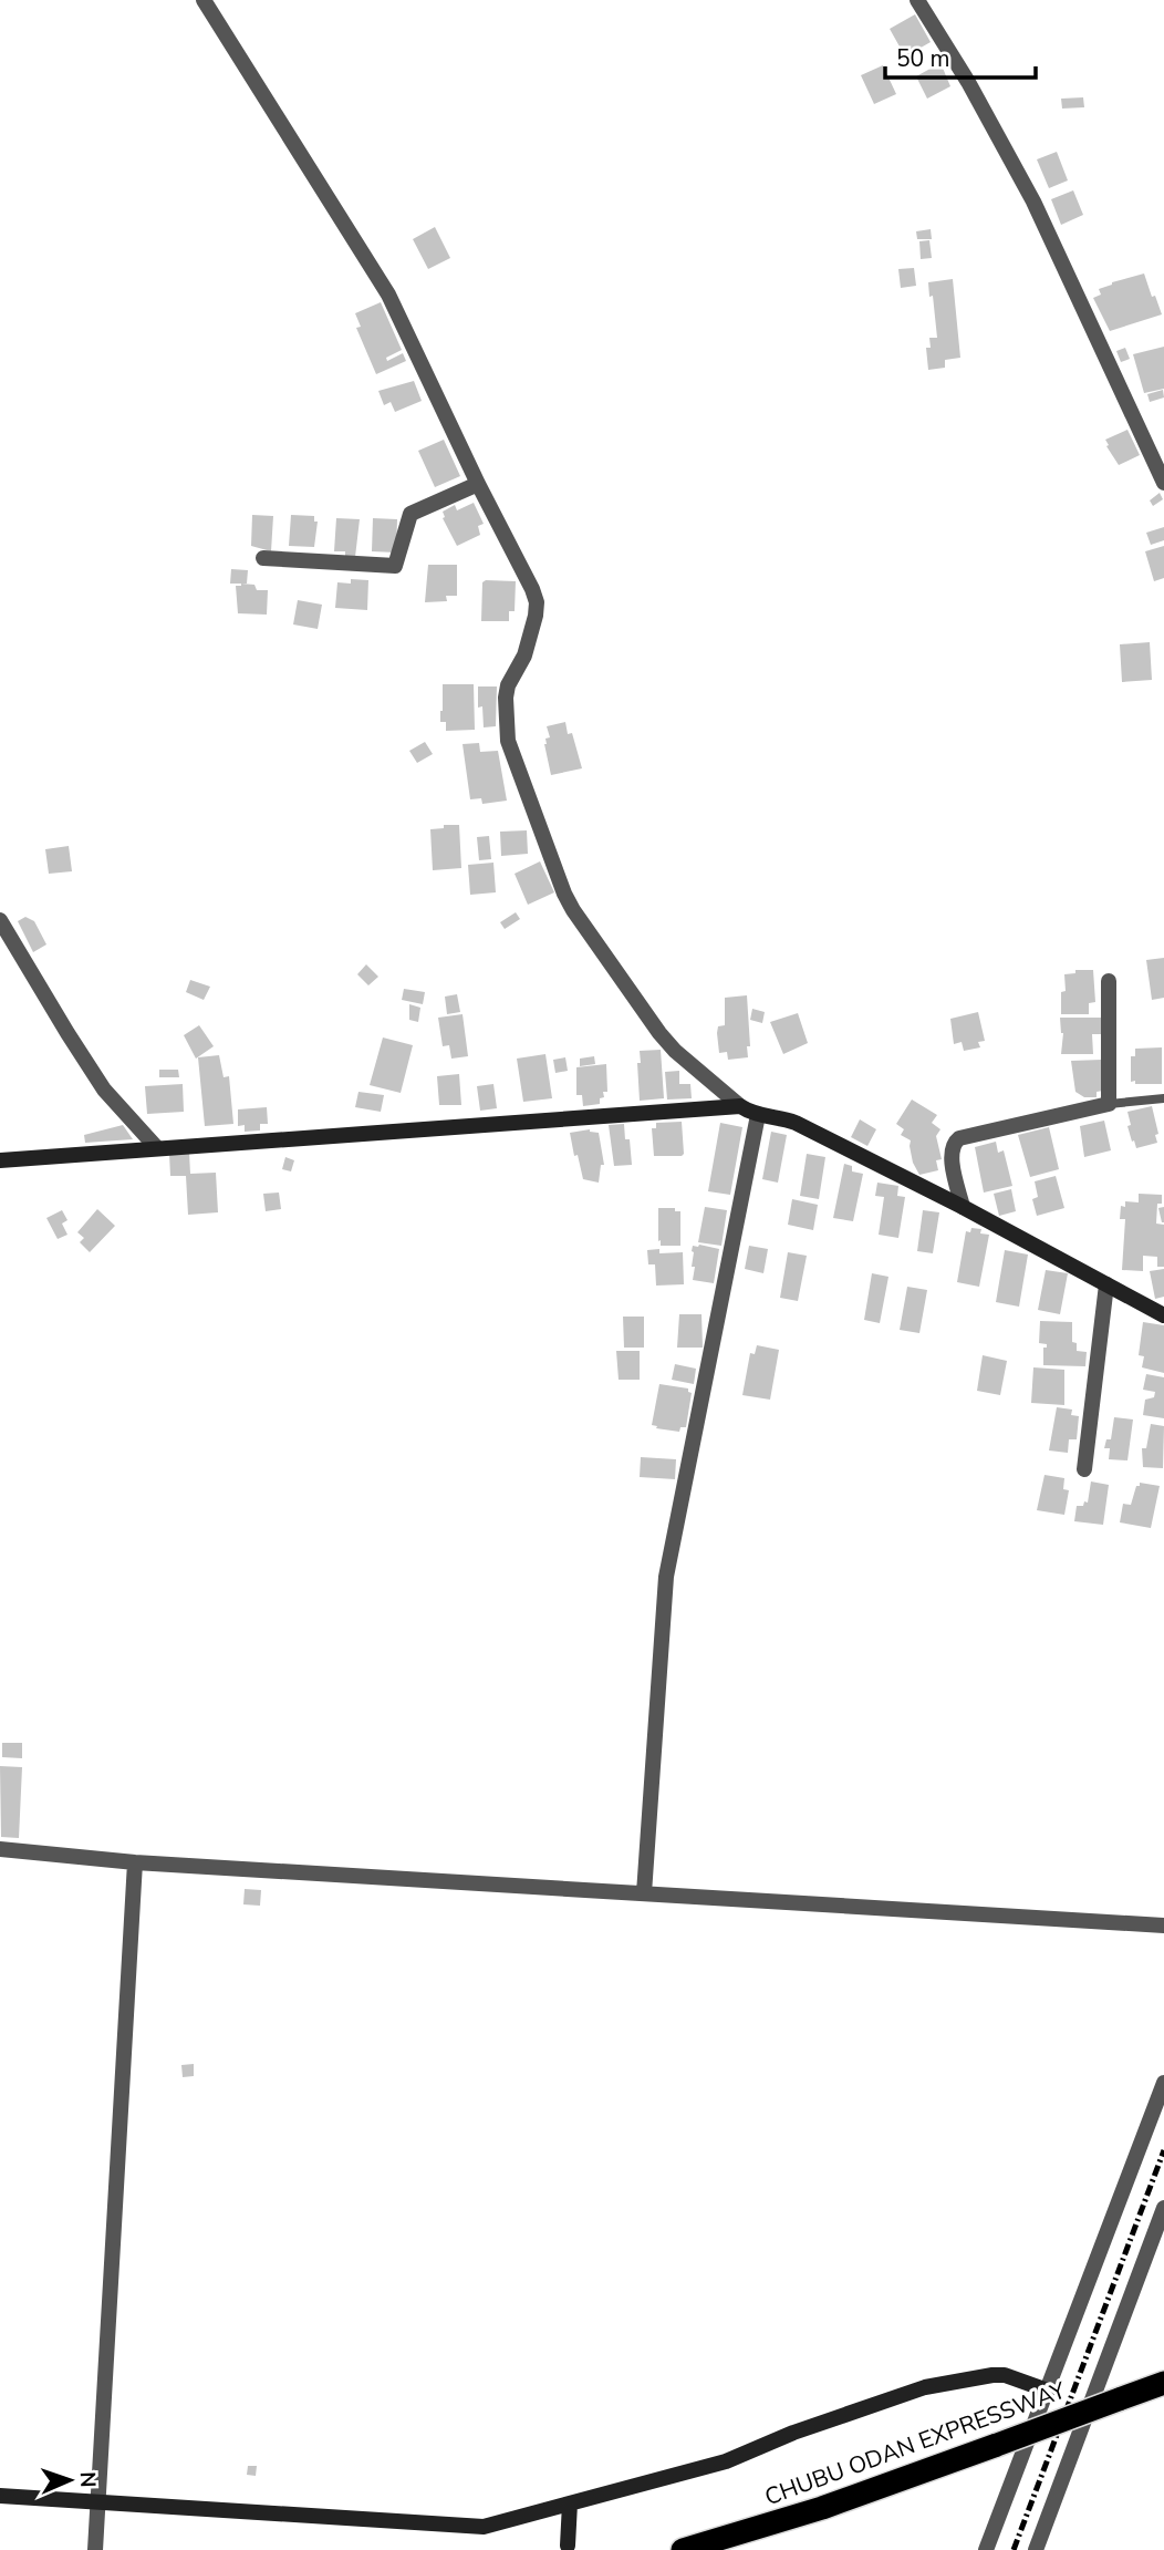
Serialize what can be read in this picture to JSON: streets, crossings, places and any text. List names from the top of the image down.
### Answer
{
  "streets": {
    "highway": ["CHUBU ODAN EXPRESSWAY"]
  },
  "scale_bar": "50 m",
  "north": "right"
}
